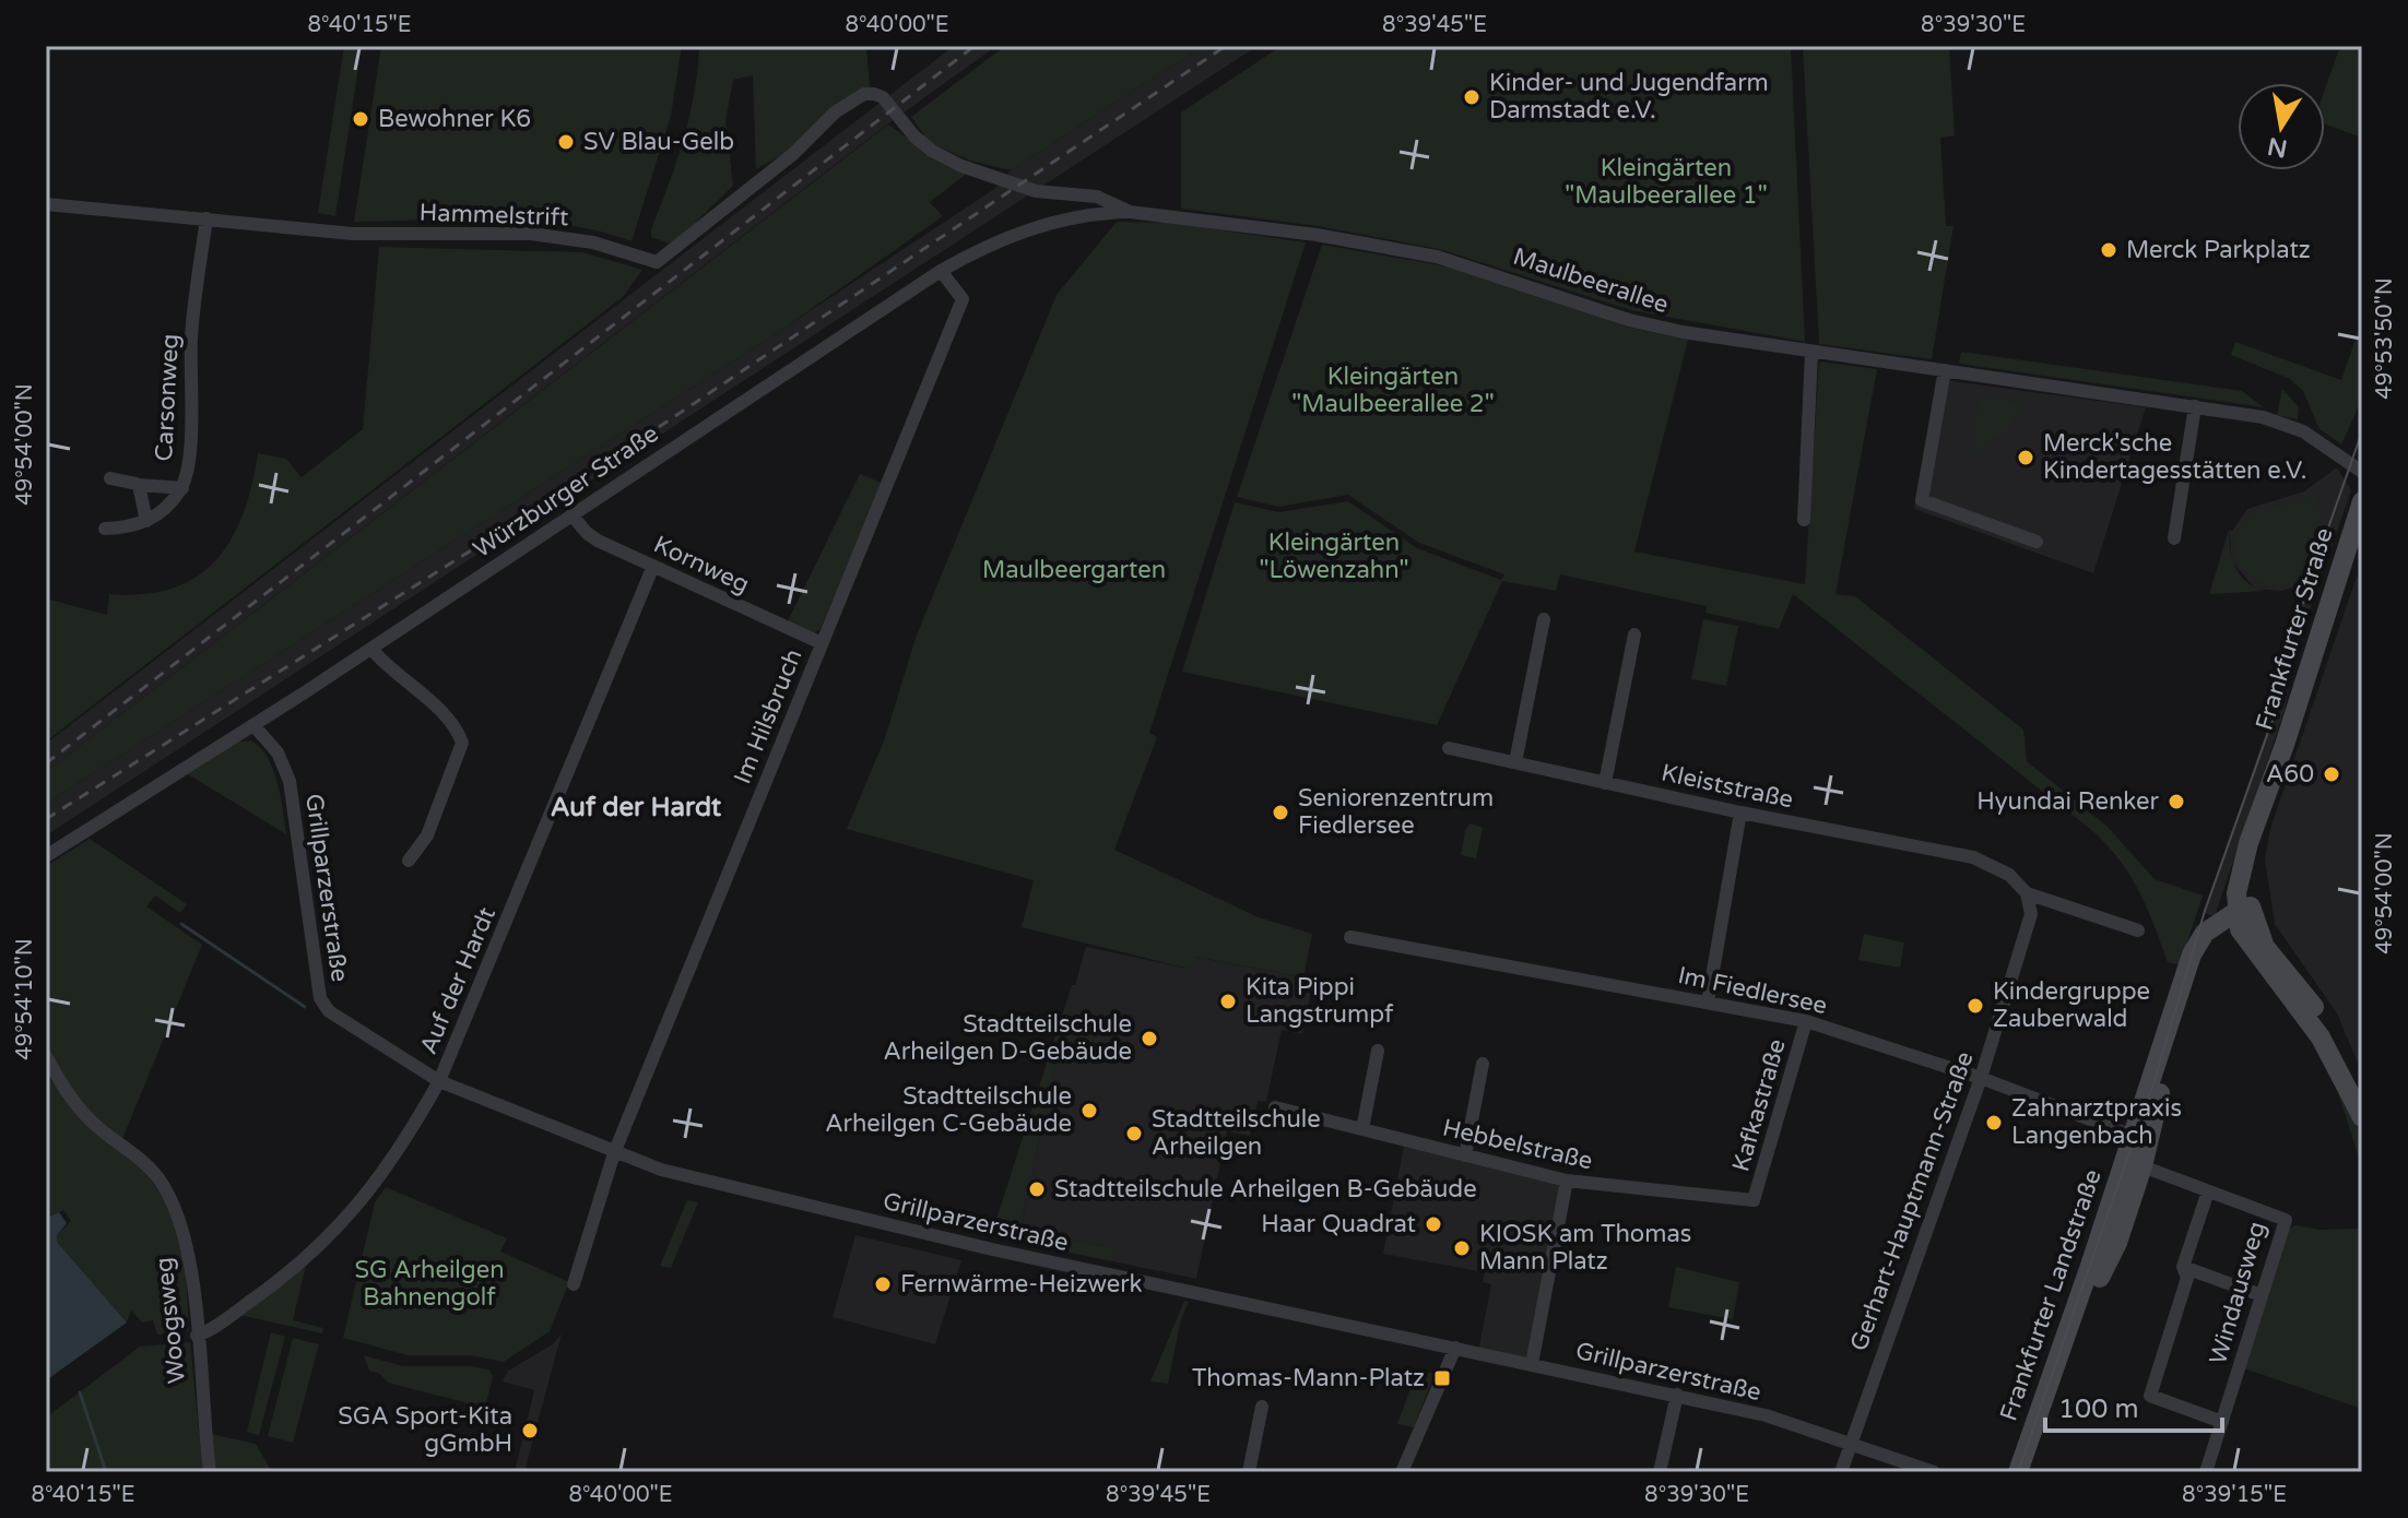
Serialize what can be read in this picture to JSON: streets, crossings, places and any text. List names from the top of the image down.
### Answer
{
  "streets": {
    "street": [
      "Hammelstrift",
      "Maulbeerallee",
      "Carsonweg",
      "Würzburger Straße",
      "Kornweg",
      "Frankfurter Straße",
      "Im Hilsbruch",
      "Kleiststraße",
      "Grillparzerstraße",
      "Auf der Hardt",
      "Im Fiedlersee",
      "Kafkastraße",
      "Hebbelstraße",
      "Gerhart-Hauptmann-Straße",
      "Windausweg",
      "Frankfurter Landstraße",
      "Woogsweg"
    ]
  },
  "crossings": [
    ["Hammelstrift", "Maulbeerallee"],
    ["Hammelstrift", "Carsonweg"],
    ["Maulbeerallee", "Würzburger Straße"],
    ["Würzburger Straße", "Kornweg"],
    ["Würzburger Straße", "Im Hilsbruch"],
    ["Würzburger Straße", "Grillparzerstraße"],
    ["Kornweg", "Im Hilsbruch"],
    ["Kornweg", "Auf der Hardt"],
    ["Frankfurter Straße", "Frankfurter Landstraße"],
    ["Im Hilsbruch", "Grillparzerstraße"],
    ["Kleiststraße", "Gerhart-Hauptmann-Straße"],
    ["Grillparzerstraße", "Auf der Hardt"],
    ["Grillparzerstraße", "Gerhart-Hauptmann-Straße"],
    ["Auf der Hardt", "Woogsweg"],
    ["Im Fiedlersee", "Kafkastraße"],
    ["Im Fiedlersee", "Gerhart-Hauptmann-Straße"],
    ["Im Fiedlersee", "Frankfurter Landstraße"],
    ["Kafkastraße", "Hebbelstraße"],
    ["Windausweg", "Frankfurter Landstraße"]
  ],
  "districts": ["Auf der Hardt"],
  "parks": [
    "Kleingärten \"Maulbeerallee 1\"",
    "Kleingärten \"Maulbeerallee 2\"",
    "Kleingärten \"Löwenzahn\"",
    "Maulbeergarten",
    "SG Arheilgen Bahnengolf"
  ],
  "places": {
    "other": [
      "Kinder- und Jugendfarm Darmstadt e.V.",
      "Bewohner K6",
      "SV Blau-Gelb",
      "Merck Parkplatz",
      "Merck'sche Kindertagesstätten e.V.",
      "A60",
      "Hyundai Renker",
      "Seniorenzentrum Fiedlersee",
      "Kita Pippi Langstrumpf",
      "Kindergruppe Zauberwald",
      "Stadtteilschule Arheilgen D-Gebäude",
      "Stadtteilschule Arheilgen C-Gebäude",
      "Zahnarztpraxis Langenbach",
      "Stadtteilschule Arheilgen",
      "Stadtteilschule Arheilgen B-Gebäude",
      "Haar Quadrat",
      "KIOSK am Thomas Mann Platz",
      "Fernwärme-Heizwerk",
      "SGA Sport-Kita gGmbH"
    ],
    "transit": ["Thomas-Mann-Platz"]
  },
  "scale_bar": "100 m",
  "north": "bottom",
  "coordinates": [
    "8°40'15\"E",
    "8°40'00\"E",
    "8°39'45\"E",
    "8°39'30\"E",
    "49°53'50\"N",
    "49°54'00\"N",
    "49°54'10\"N",
    "8°39'15\"E"
  ]
}
